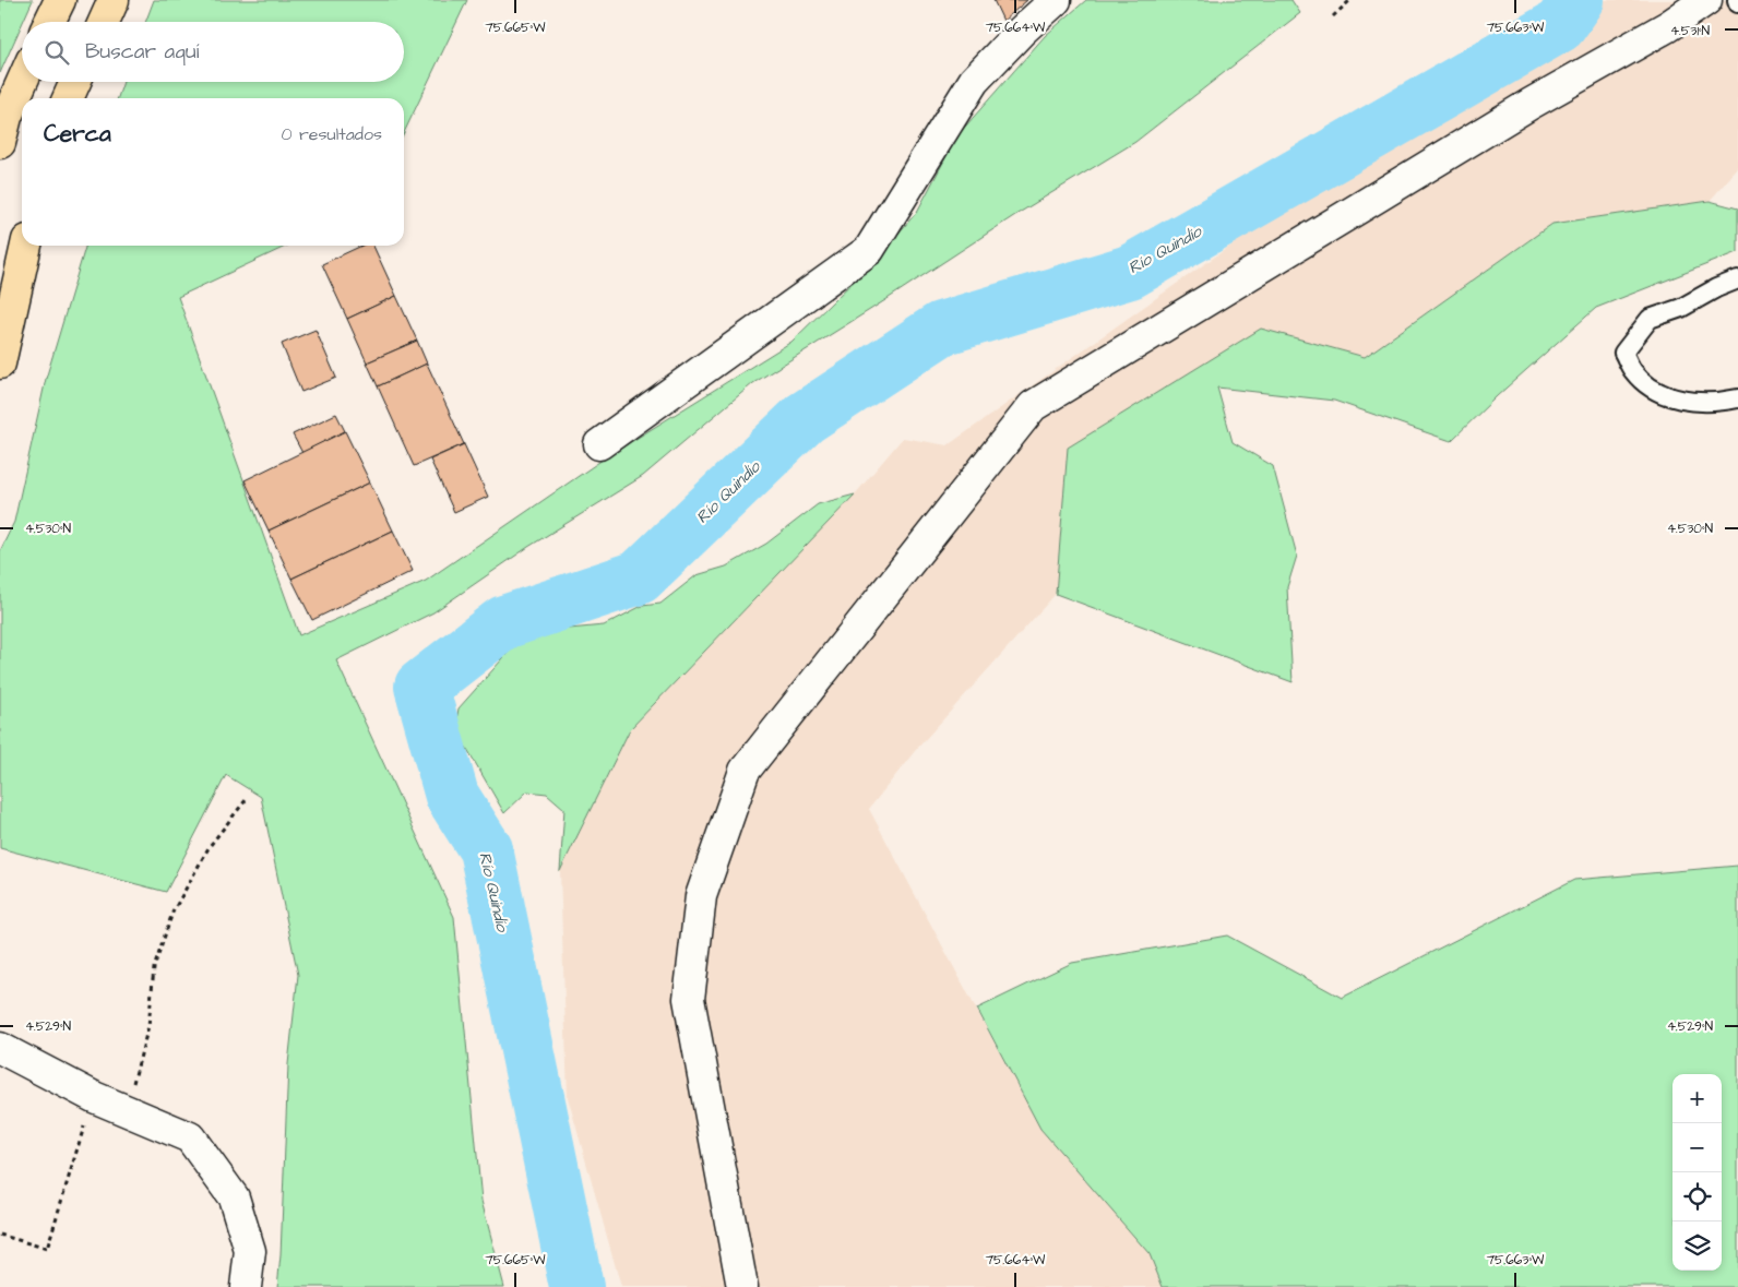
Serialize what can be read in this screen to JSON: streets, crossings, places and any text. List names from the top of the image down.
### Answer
{
  "water": ["Río Quindío"],
  "page": {
    "search": "Buscar aquí",
    "heading": ["Cerca", "0 resultados"],
    "map_buttons": ["+", "−"]
  },
  "coordinates": [
    "75.665°W",
    "75.664°W",
    "75.663°W",
    "4.531°N",
    "4.530°N",
    "4.529°N"
  ]
}
